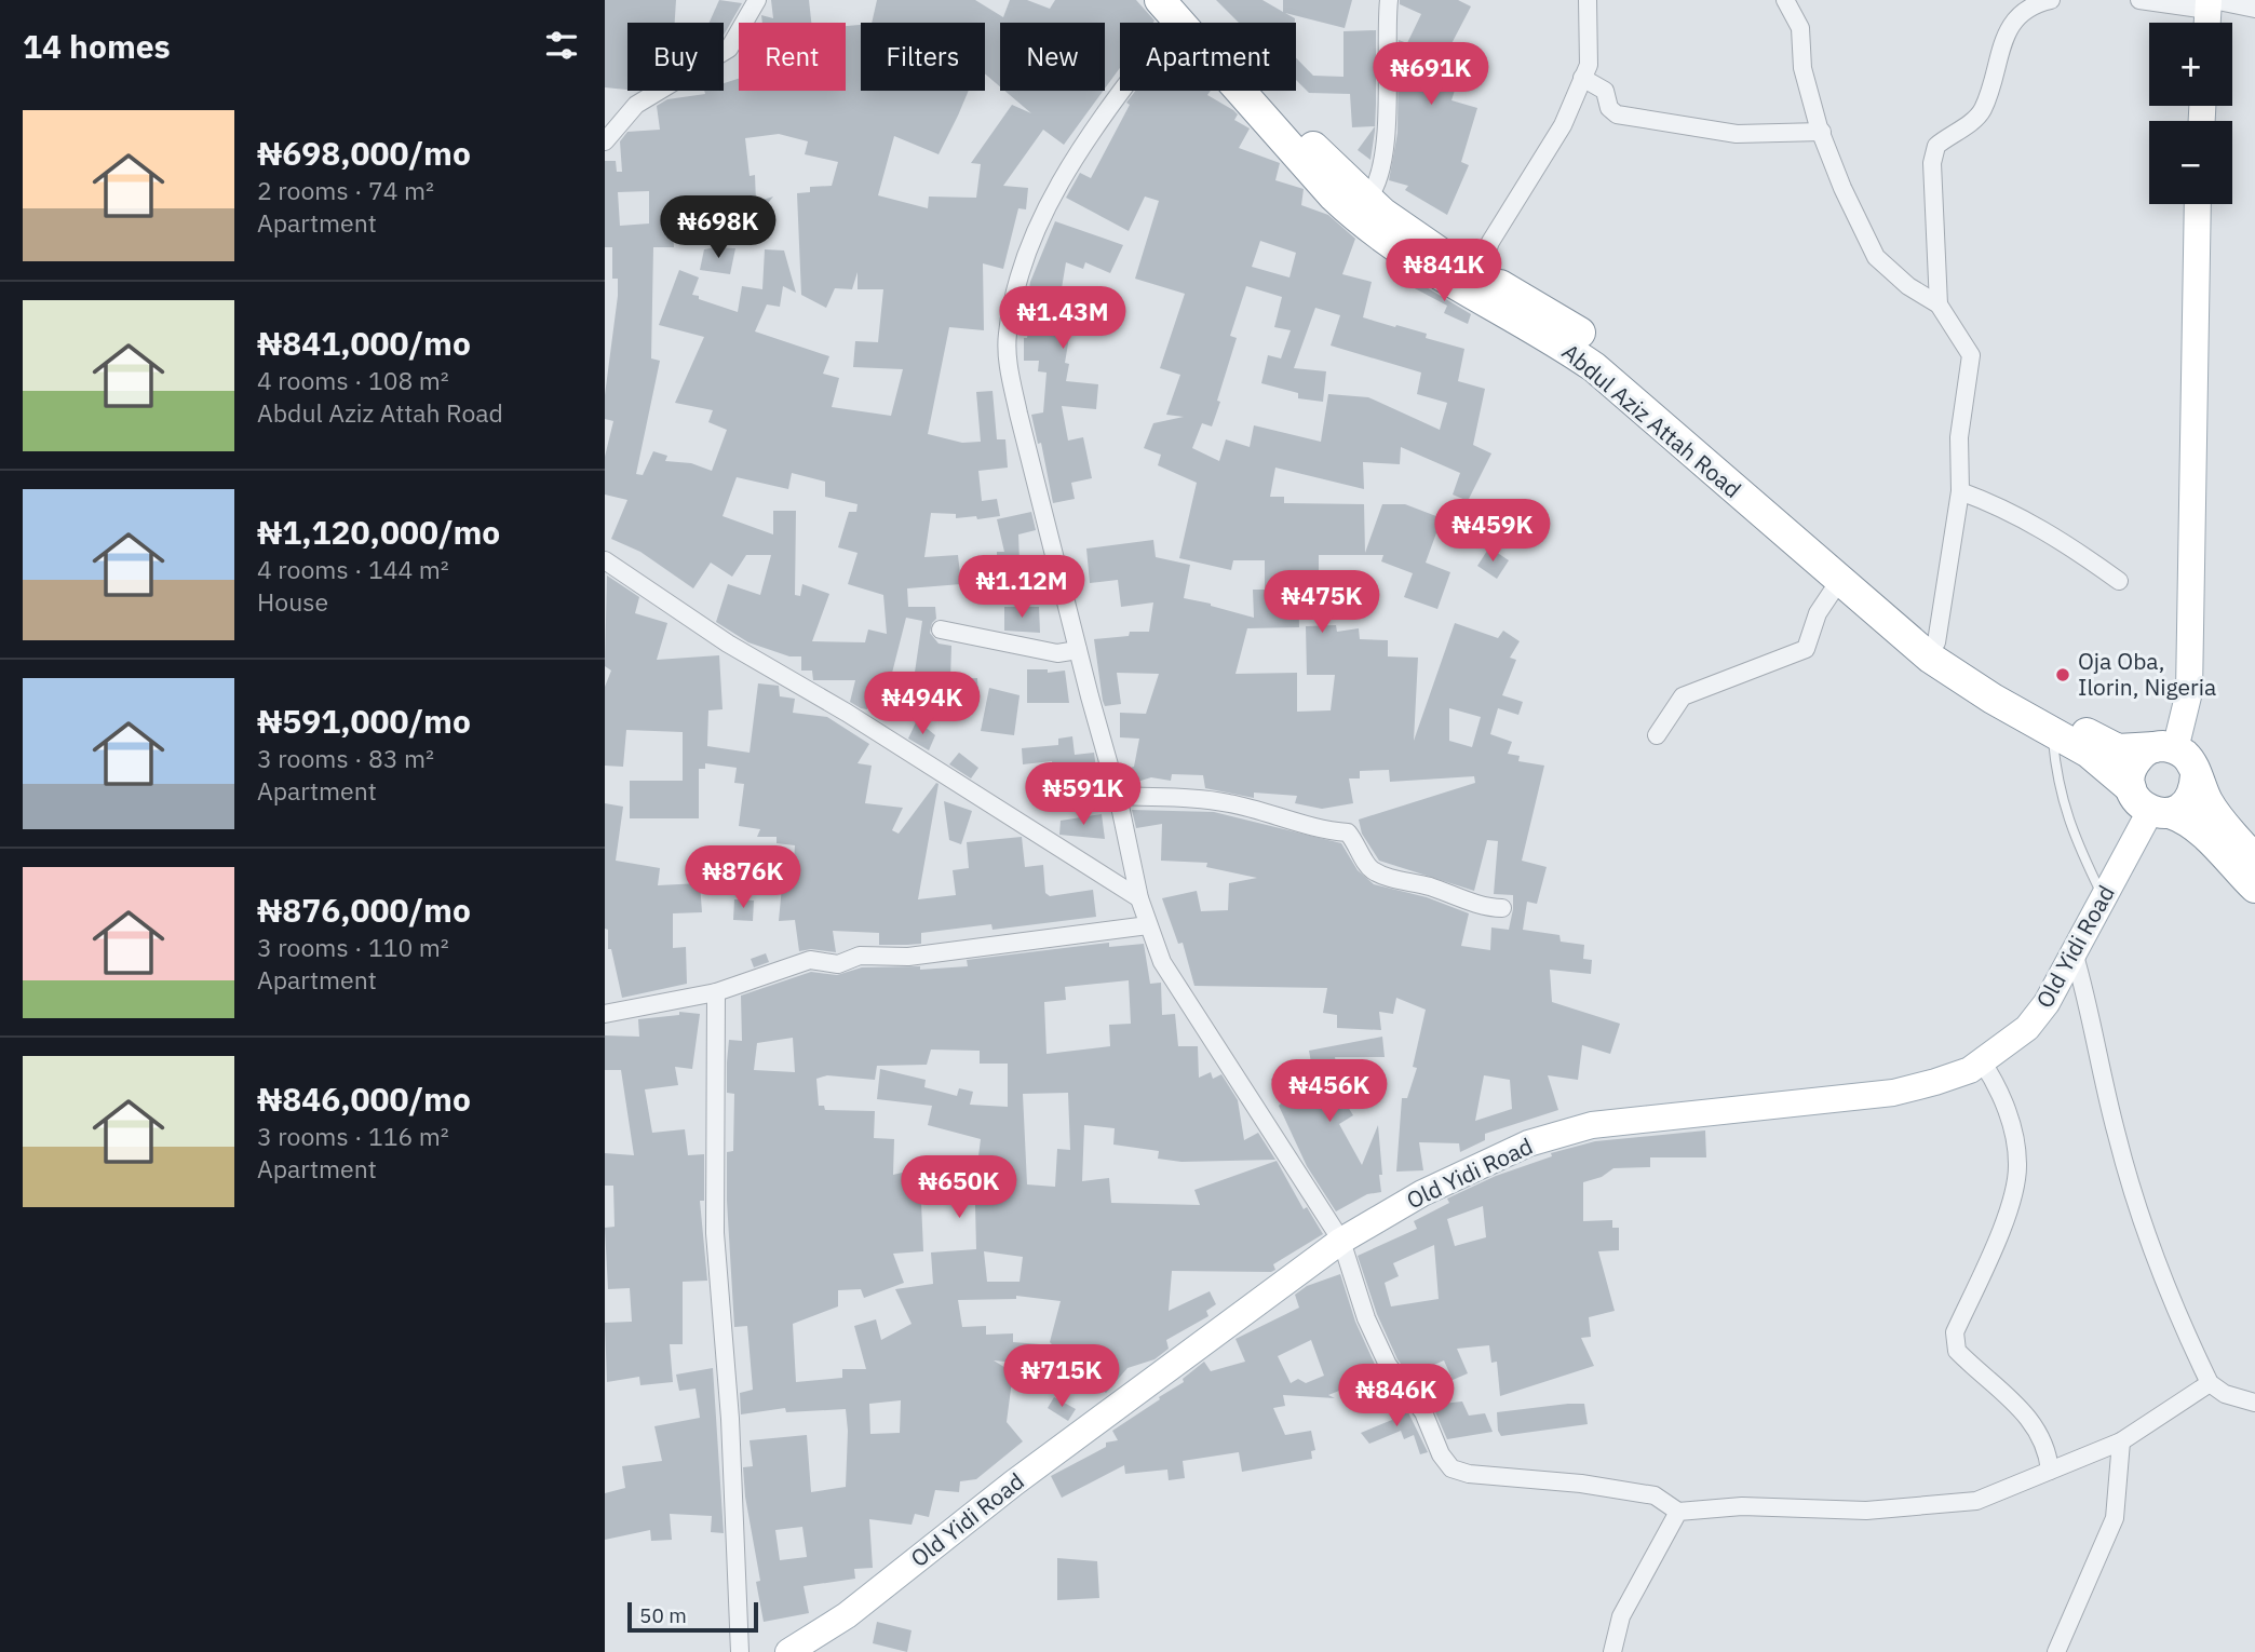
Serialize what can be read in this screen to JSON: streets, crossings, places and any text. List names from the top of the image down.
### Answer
{
  "streets": {
    "highway": ["Abdul Aziz Attah Road"],
    "main road": ["Old Yidi Road"]
  },
  "crossings": [
    ["Abdul Aziz Attah Road", "Old Yidi Road"]
  ],
  "places": ["Oja Oba, Ilorin, Nigeria"],
  "scale_bar": "50 m",
  "page": {
    "heading": "14 homes",
    "map_buttons": ["+", "−"],
    "chip": [
      "Buy",
      "Rent",
      "Filters",
      "New",
      "Apartment"
    ],
    "price": [
      "₦691K",
      "₦698K",
      "₦841K",
      "₦1.43M",
      "₦459K",
      "₦1.12M",
      "₦475K",
      "₦494K",
      "₦591K",
      "₦876K",
      "₦456K",
      "₦650K",
      "₦715K",
      "₦846K"
    ],
    "list": [
      {
        "name": "₦698,000/mo",
        "note": "2 rooms · 74 m² · Apartment"
      },
      {
        "name": "₦841,000/mo",
        "note": "4 rooms · 108 m² · Abdul Aziz Attah Road"
      },
      {
        "name": "₦1,120,000/mo",
        "note": "4 rooms · 144 m² · House"
      },
      {
        "name": "₦591,000/mo",
        "note": "3 rooms · 83 m² · Apartment"
      },
      {
        "name": "₦876,000/mo",
        "note": "3 rooms · 110 m² · Apartment"
      },
      {
        "name": "₦846,000/mo",
        "note": "3 rooms · 116 m² · Apartment"
      }
    ],
    "scale": "50 m"
  }
}
